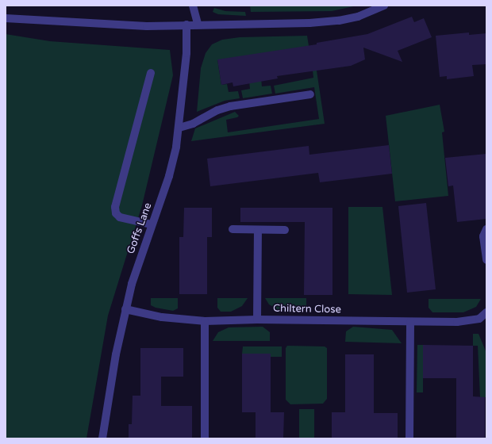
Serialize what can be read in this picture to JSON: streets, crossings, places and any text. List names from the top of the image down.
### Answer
{
  "streets": {
    "street": ["Goffs Lane", "Chiltern Close"]
  },
  "crossings": [
    ["Goffs Lane", "Chiltern Close"]
  ]
}
